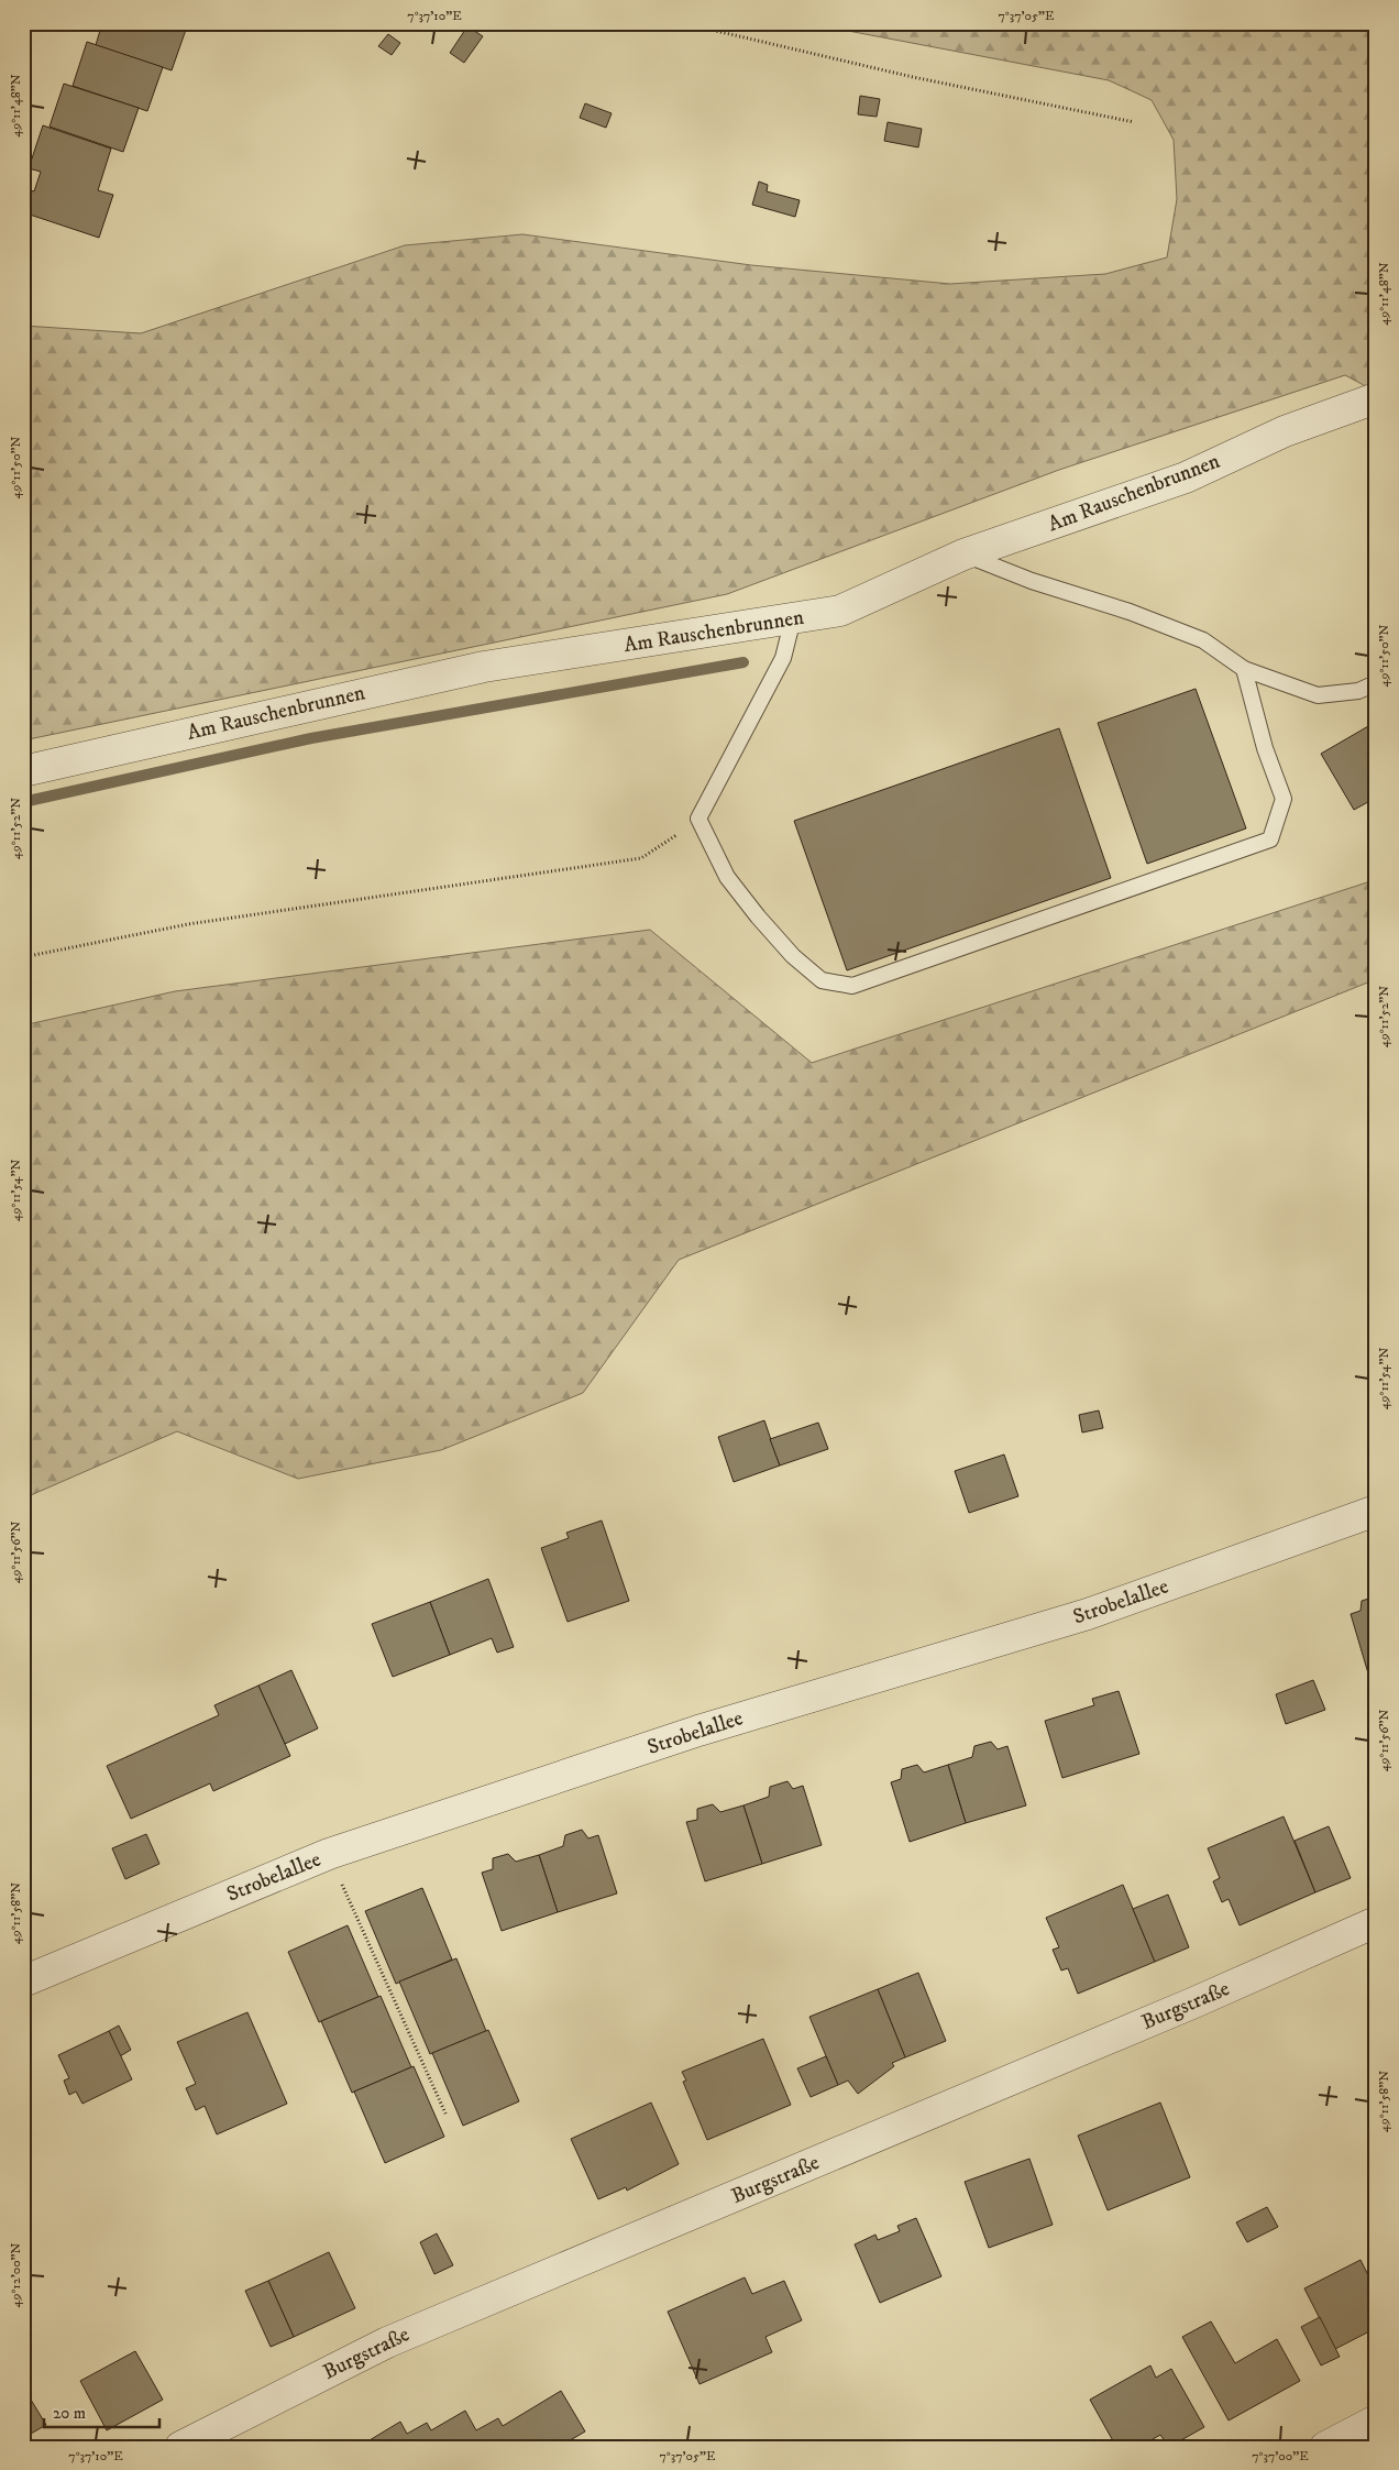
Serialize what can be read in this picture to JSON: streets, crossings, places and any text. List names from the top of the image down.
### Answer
{
  "streets": {
    "street": ["Am Rauschenbrunnen", "Strobelallee", "Burgstraße"]
  },
  "scale_bar": "20 m",
  "coordinates": [
    "7°37'10\"E",
    "7°37'05\"E",
    "49°11'48\"N",
    "49°11'50\"N",
    "49°11'52\"N",
    "49°11'54\"N",
    "49°11'56\"N",
    "49°11'58\"N",
    "49°12'00\"N",
    "7°37'00\"E"
  ]
}
